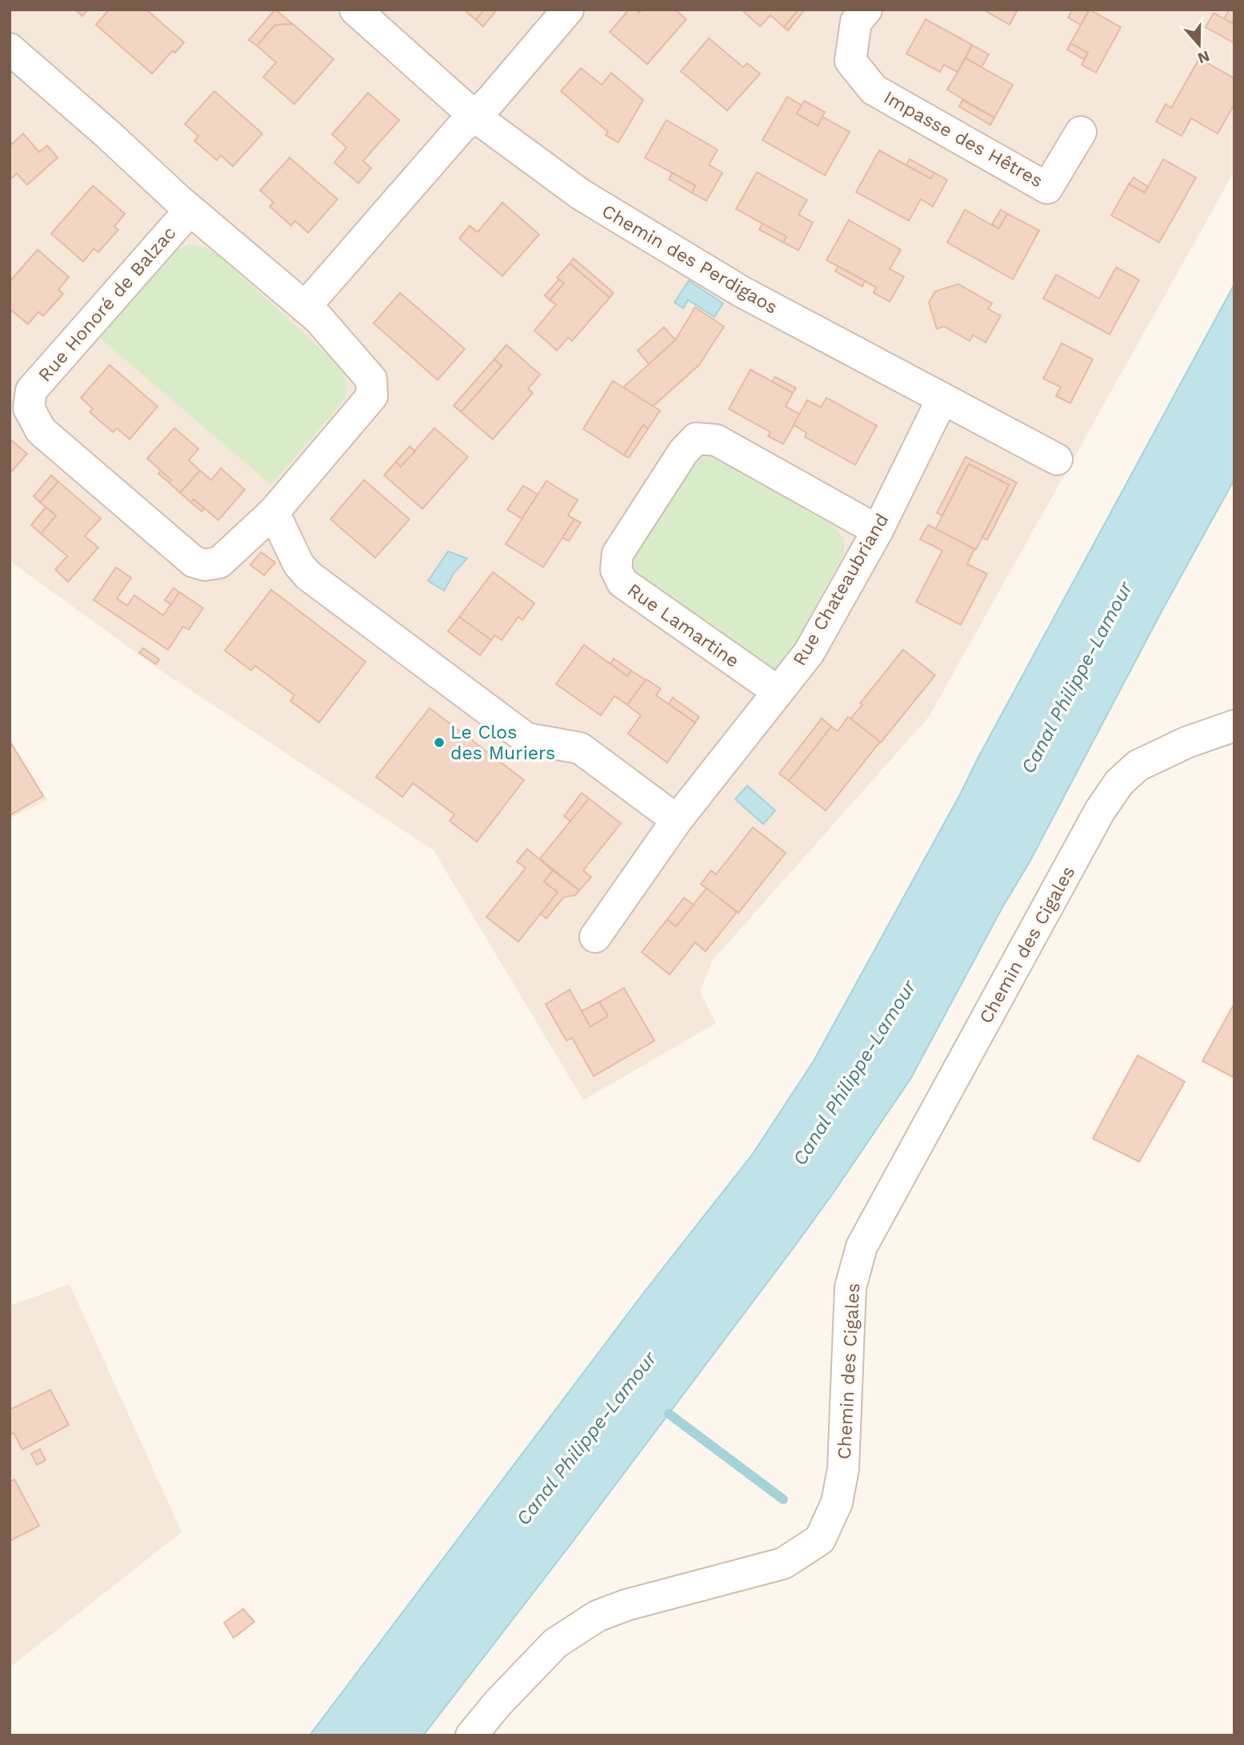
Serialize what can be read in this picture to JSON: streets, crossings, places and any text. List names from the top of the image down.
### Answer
{
  "streets": {
    "street": [
      "Impasse des Hêtres",
      "Chemin des Perdigaos",
      "Rue Honoré de Balzac",
      "Rue Chateaubriand",
      "Rue Lamartine",
      "Chemin des Cigales"
    ]
  },
  "crossings": [
    ["Chemin des Perdigaos", "Rue Chateaubriand"],
    ["Rue Chateaubriand", "Rue Lamartine"]
  ],
  "water": ["Canal Philippe-Lamour"],
  "places": ["Le Clos des Muriers"],
  "north": "bottom"
}
